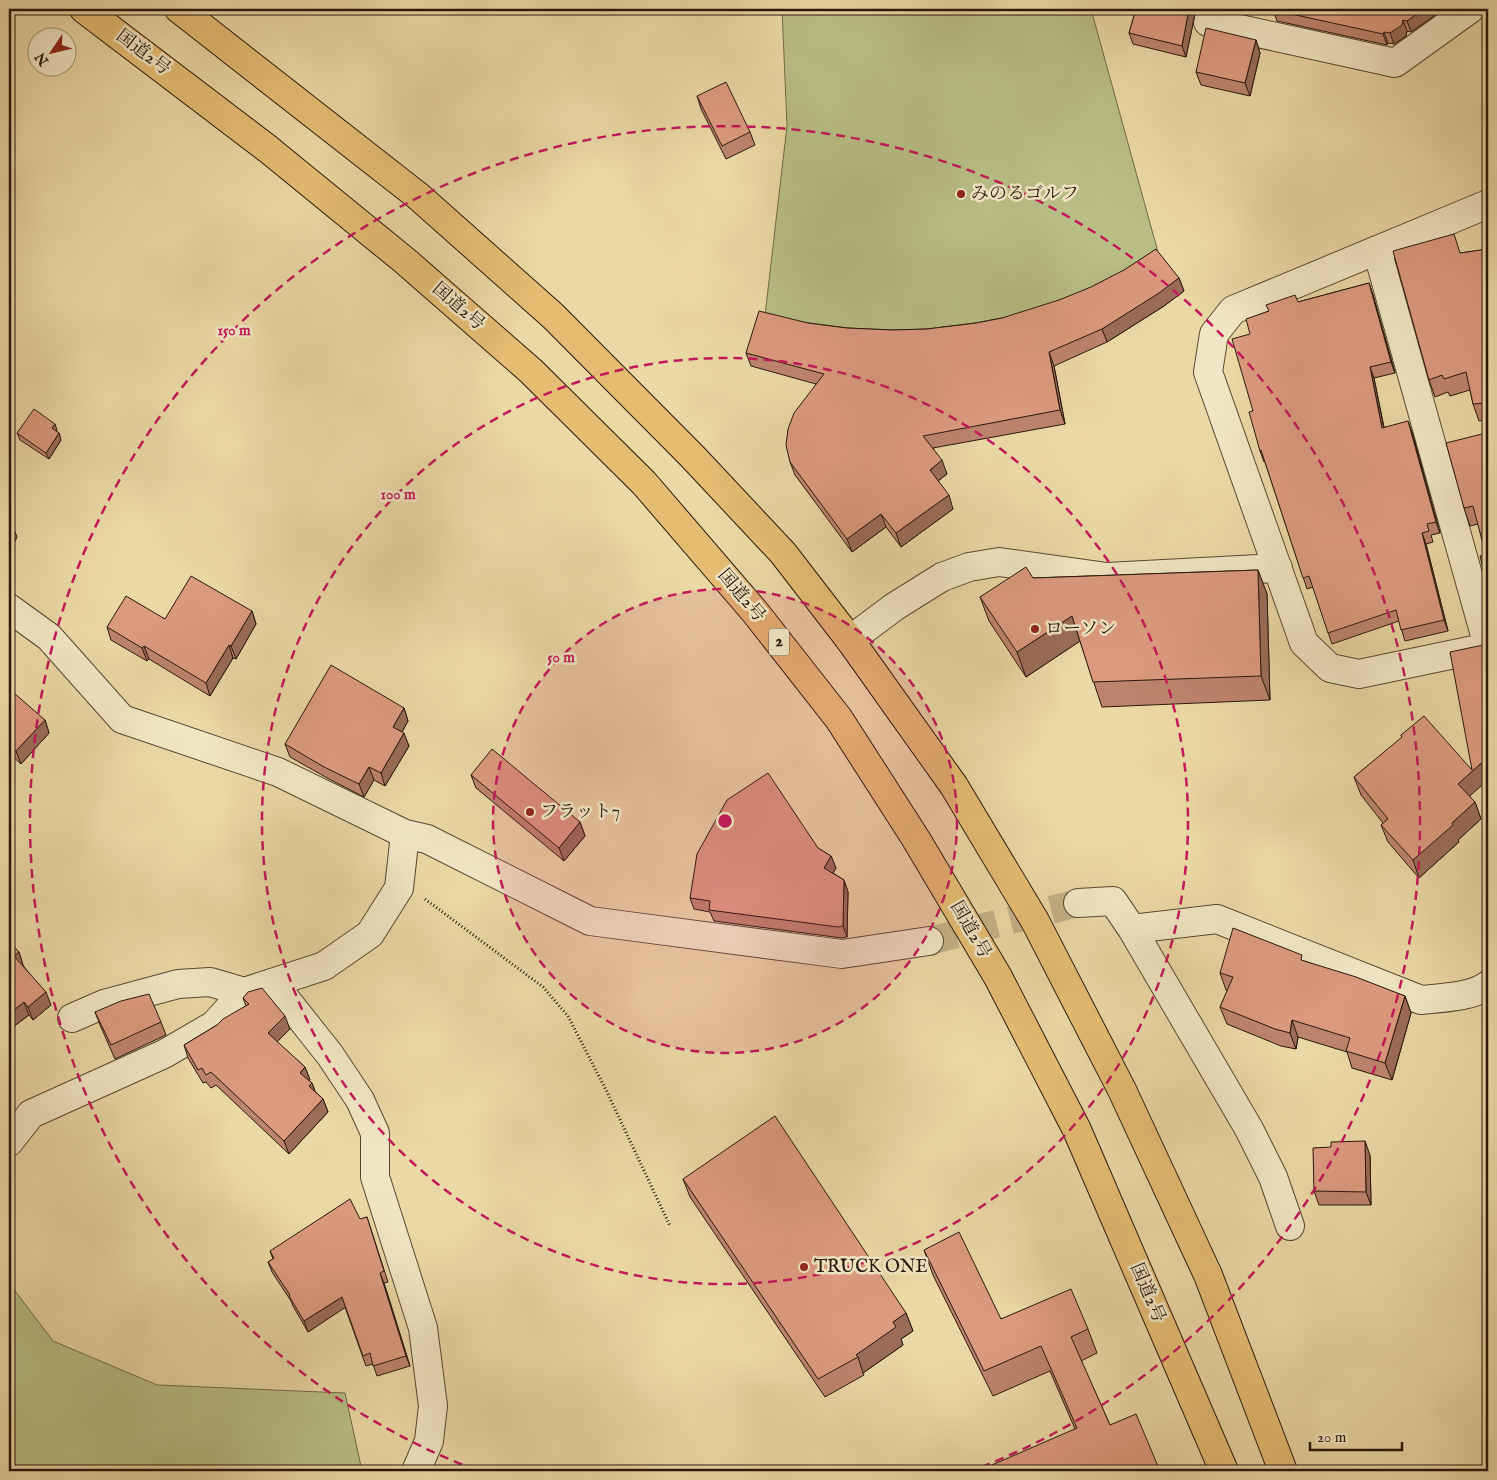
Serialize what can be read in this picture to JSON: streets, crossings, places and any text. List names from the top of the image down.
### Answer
{
  "streets": {
    "highway": ["国道2号", "2"]
  },
  "places": [
    "みのるゴルフ",
    "ローソン",
    "フラット7",
    "TRUCK ONE"
  ],
  "scale_bar": "20 m",
  "north": "bottom left",
  "rings": ["150 m", "100 m", "50 m"]
}
